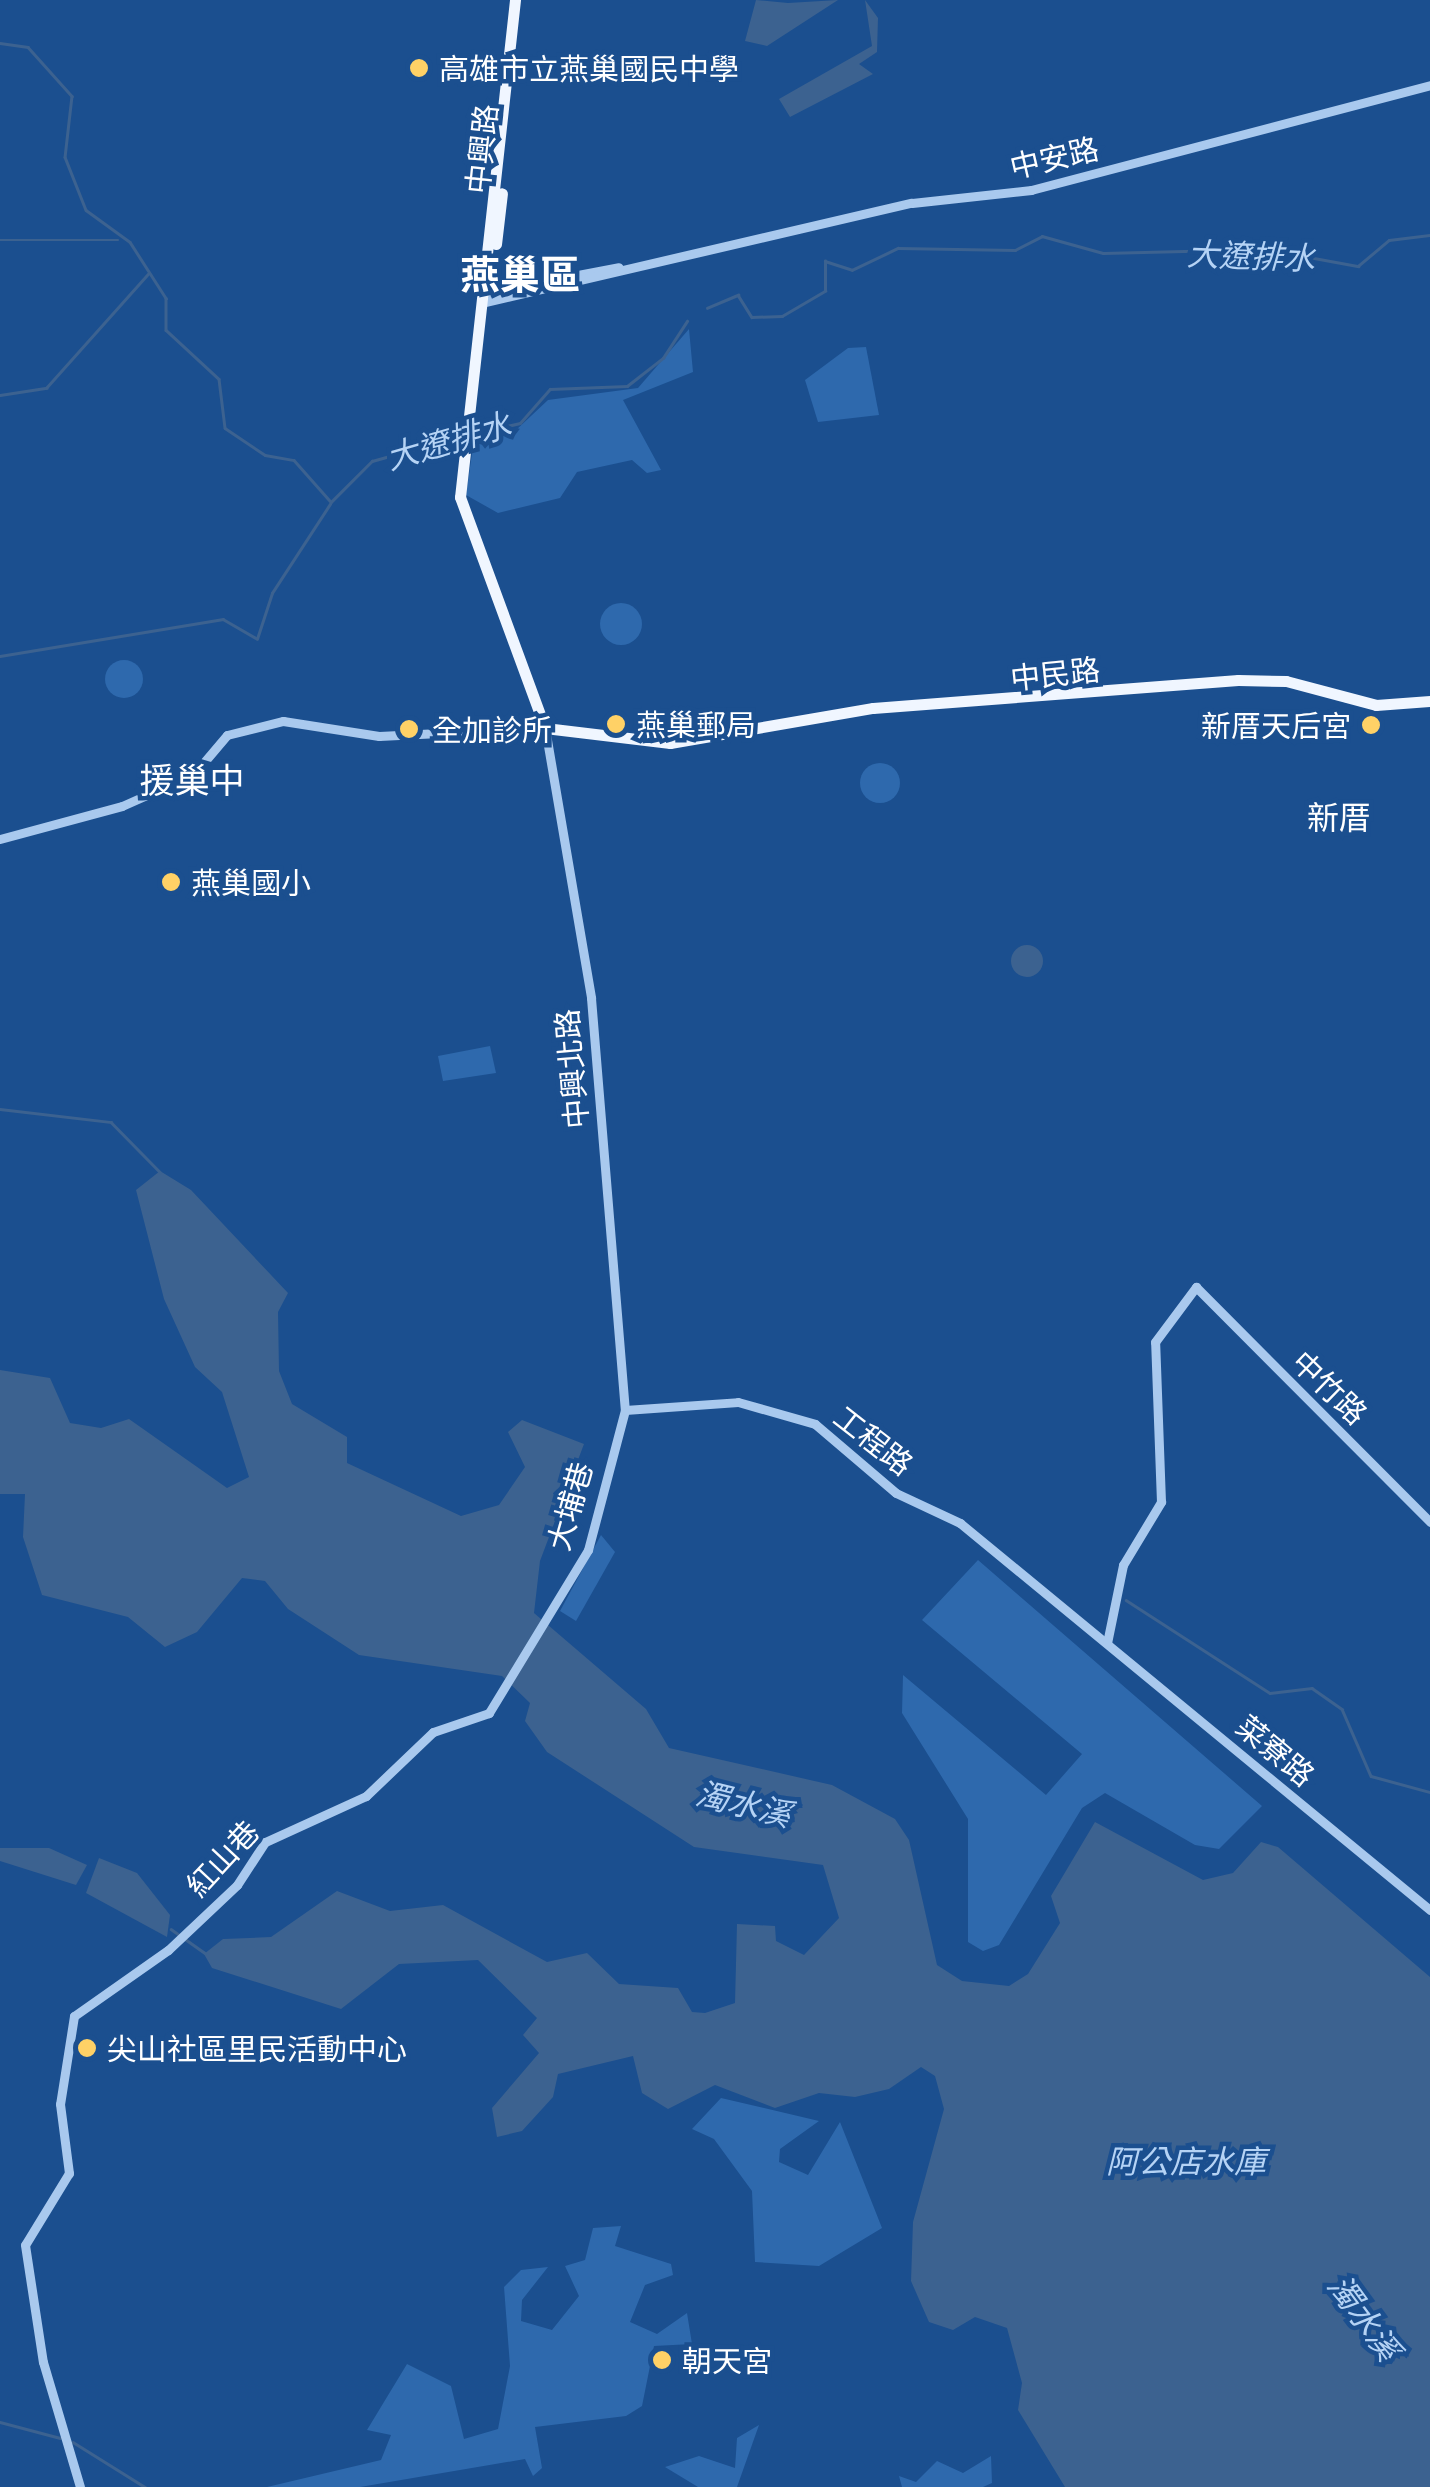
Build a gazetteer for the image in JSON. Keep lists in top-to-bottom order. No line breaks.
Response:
{"streets":{"main road":["中興路","中民路"],"street":["中安路","中興北路","中竹路","工程路","大埔巷","菜寮路","紅山巷"]},"crossings":[["中興路","中安路"],["中興路","中民路"],["中興路","中興北路"],["中民路","中興北路"],["中興北路","工程路"],["中興北路","大埔巷"],["中竹路","工程路"],["中竹路","菜寮路"],["工程路","大埔巷"],["工程路","菜寮路"],["大埔巷","紅山巷"]],"districts":["燕巢區","援巢中","新厝"],"water":["大遼排水","濁水溪","阿公店水庫"],"places":["高雄市立燕巢國民中學","燕巢郵局","新厝天后宮","全加診所","燕巢國小","尖山社區里民活動中心","朝天宮"]}
